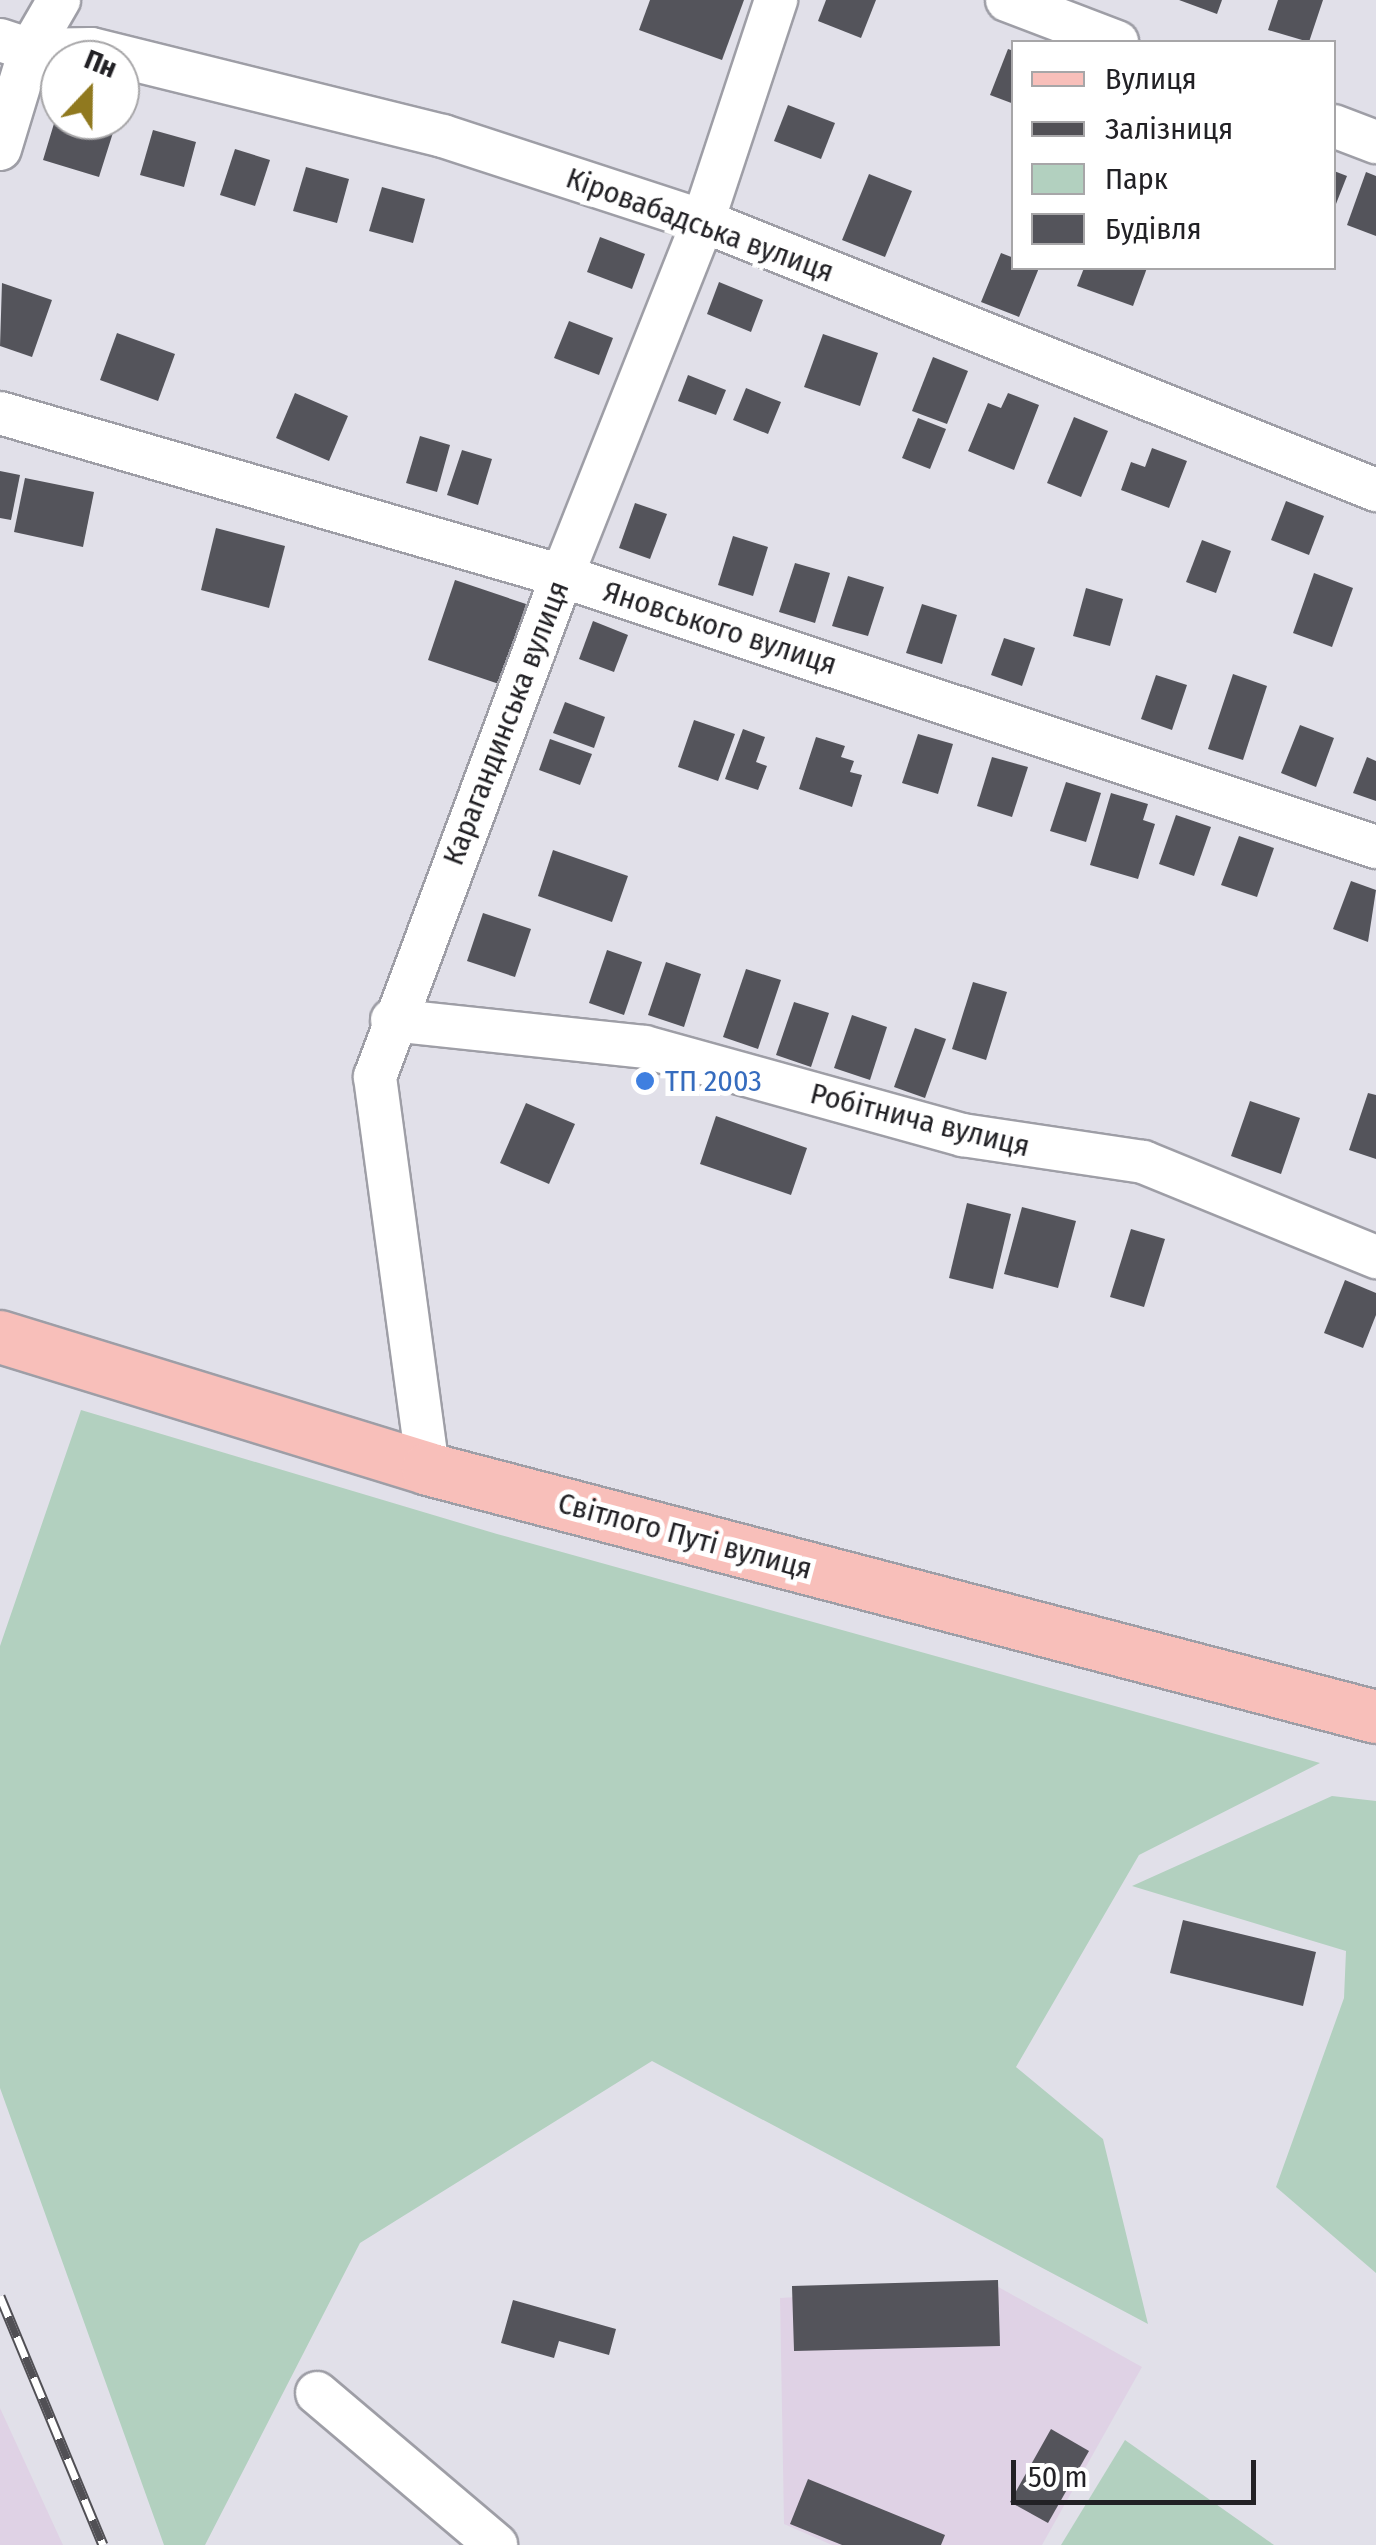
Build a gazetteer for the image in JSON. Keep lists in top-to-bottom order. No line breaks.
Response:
{"streets":{"main road":["Світлого Путі вулиця"],"street":["Кіровабадська вулиця","Яновського вулиця","Карагандинська вулиця","Робітнича вулиця"]},"crossings":[["Кіровабадська вулиця","Карагандинська вулиця"],["Яновського вулиця","Карагандинська вулиця"],["Карагандинська вулиця","Робітнича вулиця"],["Карагандинська вулиця","Світлого Путі вулиця"]],"places":["ТП 2003"],"legend":["Вулиця","Залізниця","Парк","Будівля"],"scale_bar":"50 m","north":"top"}
